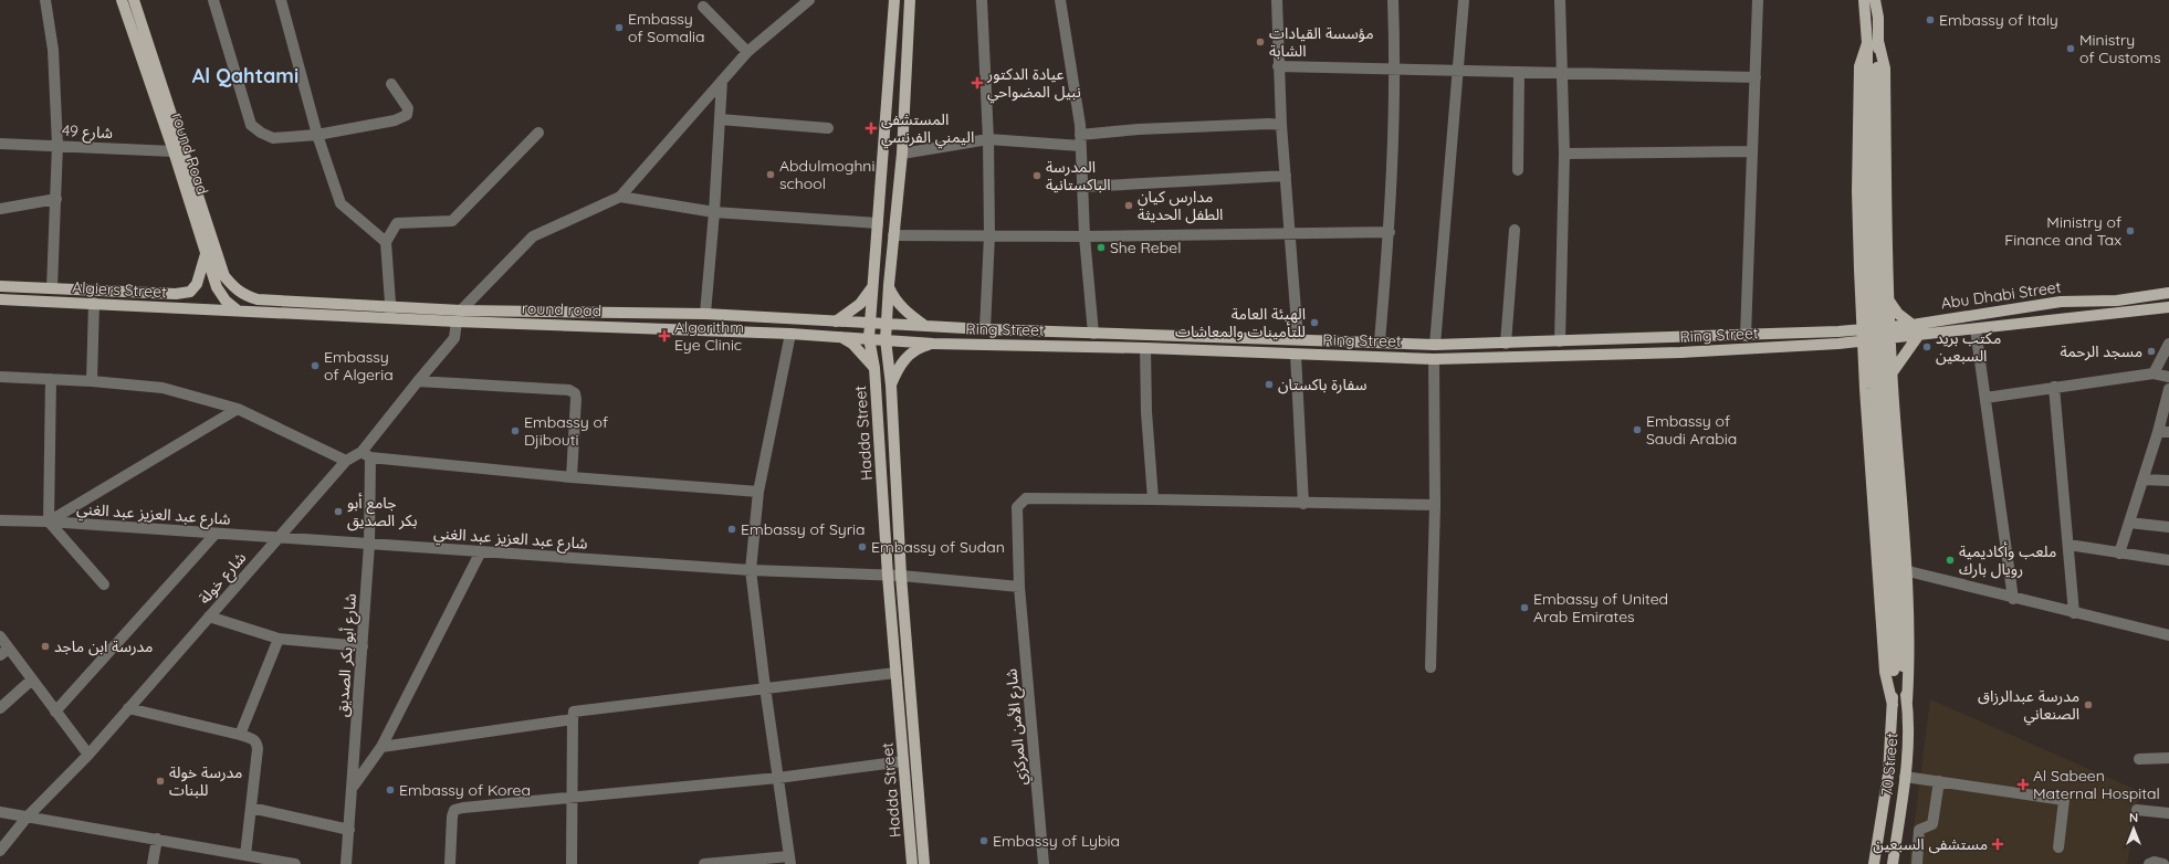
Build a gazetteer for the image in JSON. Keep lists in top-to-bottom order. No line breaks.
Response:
{"streets":{"main road":["round Road","Algiers Street","Abu Dhabi Street","round road","Ring Street","Hadda Street","70 Street"],"street":["شارع 49","شارع عبد العزيز عبد الغني","شارع خولة","شارع أبو بكر الصديق","شارع الأمن المركزي"]},"crossings":[["شارع 49","round Road"],["round Road","Algiers Street"],["round Road","round road"],["Algiers Street","round road"],["Abu Dhabi Street","Ring Street"],["round road","Ring Street"],["round road","Hadda Street"],["round road","شارع خولة"],["Ring Street","Hadda Street"],["Hadda Street","شارع عبد العزيز عبد الغني"],["شارع عبد العزيز عبد الغني","شارع خولة"],["شارع عبد العزيز عبد الغني","شارع أبو بكر الصديق"],["شارع عبد العزيز عبد الغني","شارع الأمن المركزي"],["شارع خولة","شارع أبو بكر الصديق"]],"districts":["Al Qahtami"],"places":{"other":["Embassy of Italy","Embassy of Somalia","مؤسسة القيادات الشابة","Ministry of Customs","Abdulmoghni school","المدرسة الباكستانية","مدارس كيان الطفل الحديثة","Ministry of Finance and Tax","She Rebel","الهيئة العامة للتأمينات والمعاشات","مكتب بريد السبعين","مسجد الرحمة","Embassy of Algeria","سفارة باكستان","Embassy of Saudi Arabia","Embassy of Djibouti","جامع أبو بكر الصديق","Embassy of Syria","Embassy of Sudan","ملعب وأكاديمية رويال بارك","Embassy of United Arab Emirates","مدرسة ابن ماجد","مدرسة عبدالرزاق الصنعاني","مدرسة خولة للبنات","Embassy of Korea","Embassy of Lybia"],"health":["عيادة الدكتور نبيل المضواحي","المستشفى اليمني الفرنسي","Algorithm Eye Clinic","Al Sabeen Maternal Hospital","مستشفى السبعين"]},"north":"top"}
